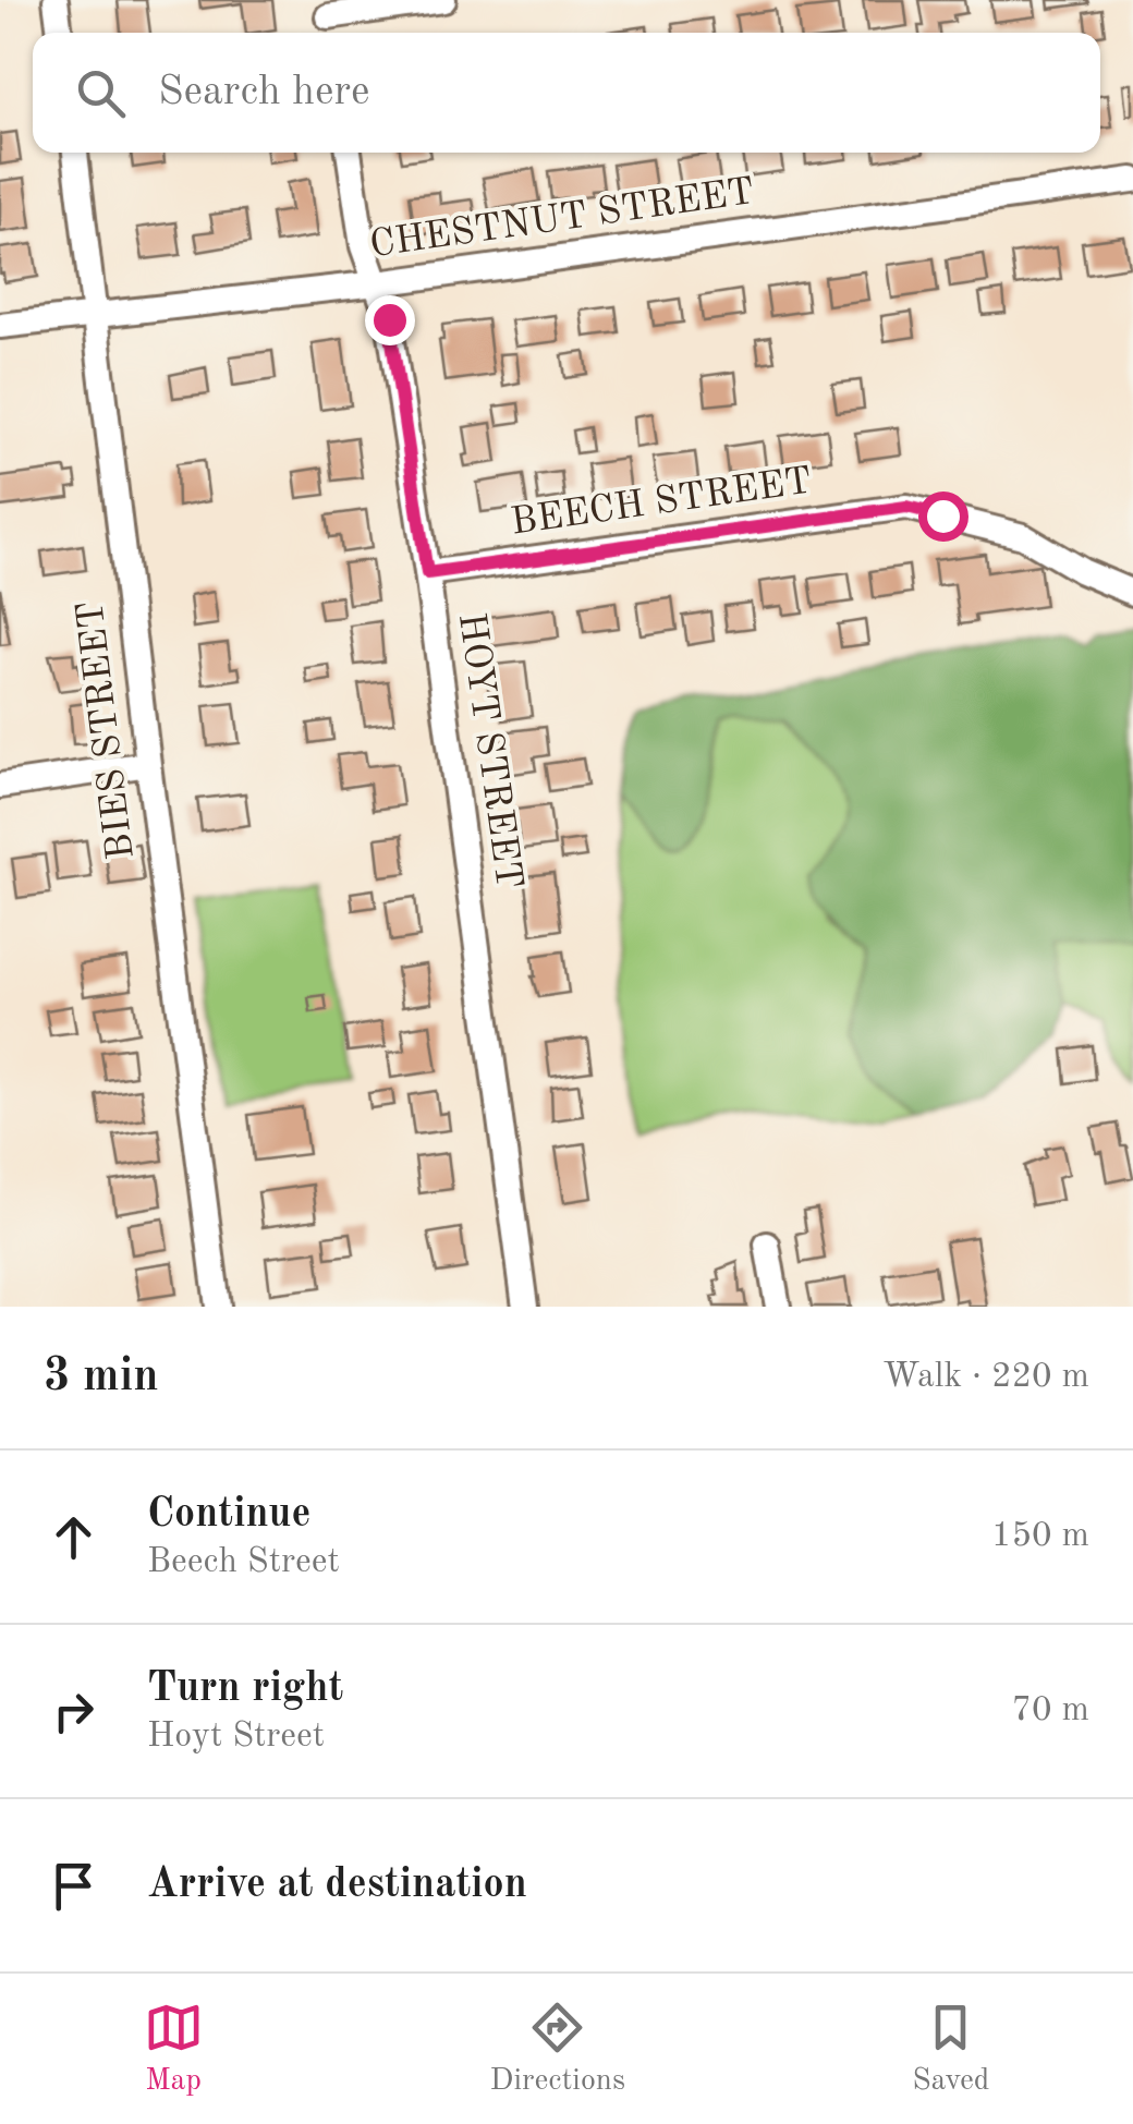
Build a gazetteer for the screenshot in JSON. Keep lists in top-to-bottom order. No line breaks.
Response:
{"streets":{"street":["CHESTNUT STREET","BEECH STREET","BIES STREET","HOYT STREET"]},"crossings":[["CHESTNUT STREET","BIES STREET"],["CHESTNUT STREET","HOYT STREET"],["BEECH STREET","HOYT STREET"]],"page":{"search":"Search here","heading":["3 min","Walk · 220 m"],"list":[["Continue","Beech Street","150 m"],["Turn right","Hoyt Street","70 m"],"Arrive at destination"],"nav":["Map","Directions","Saved"]}}
